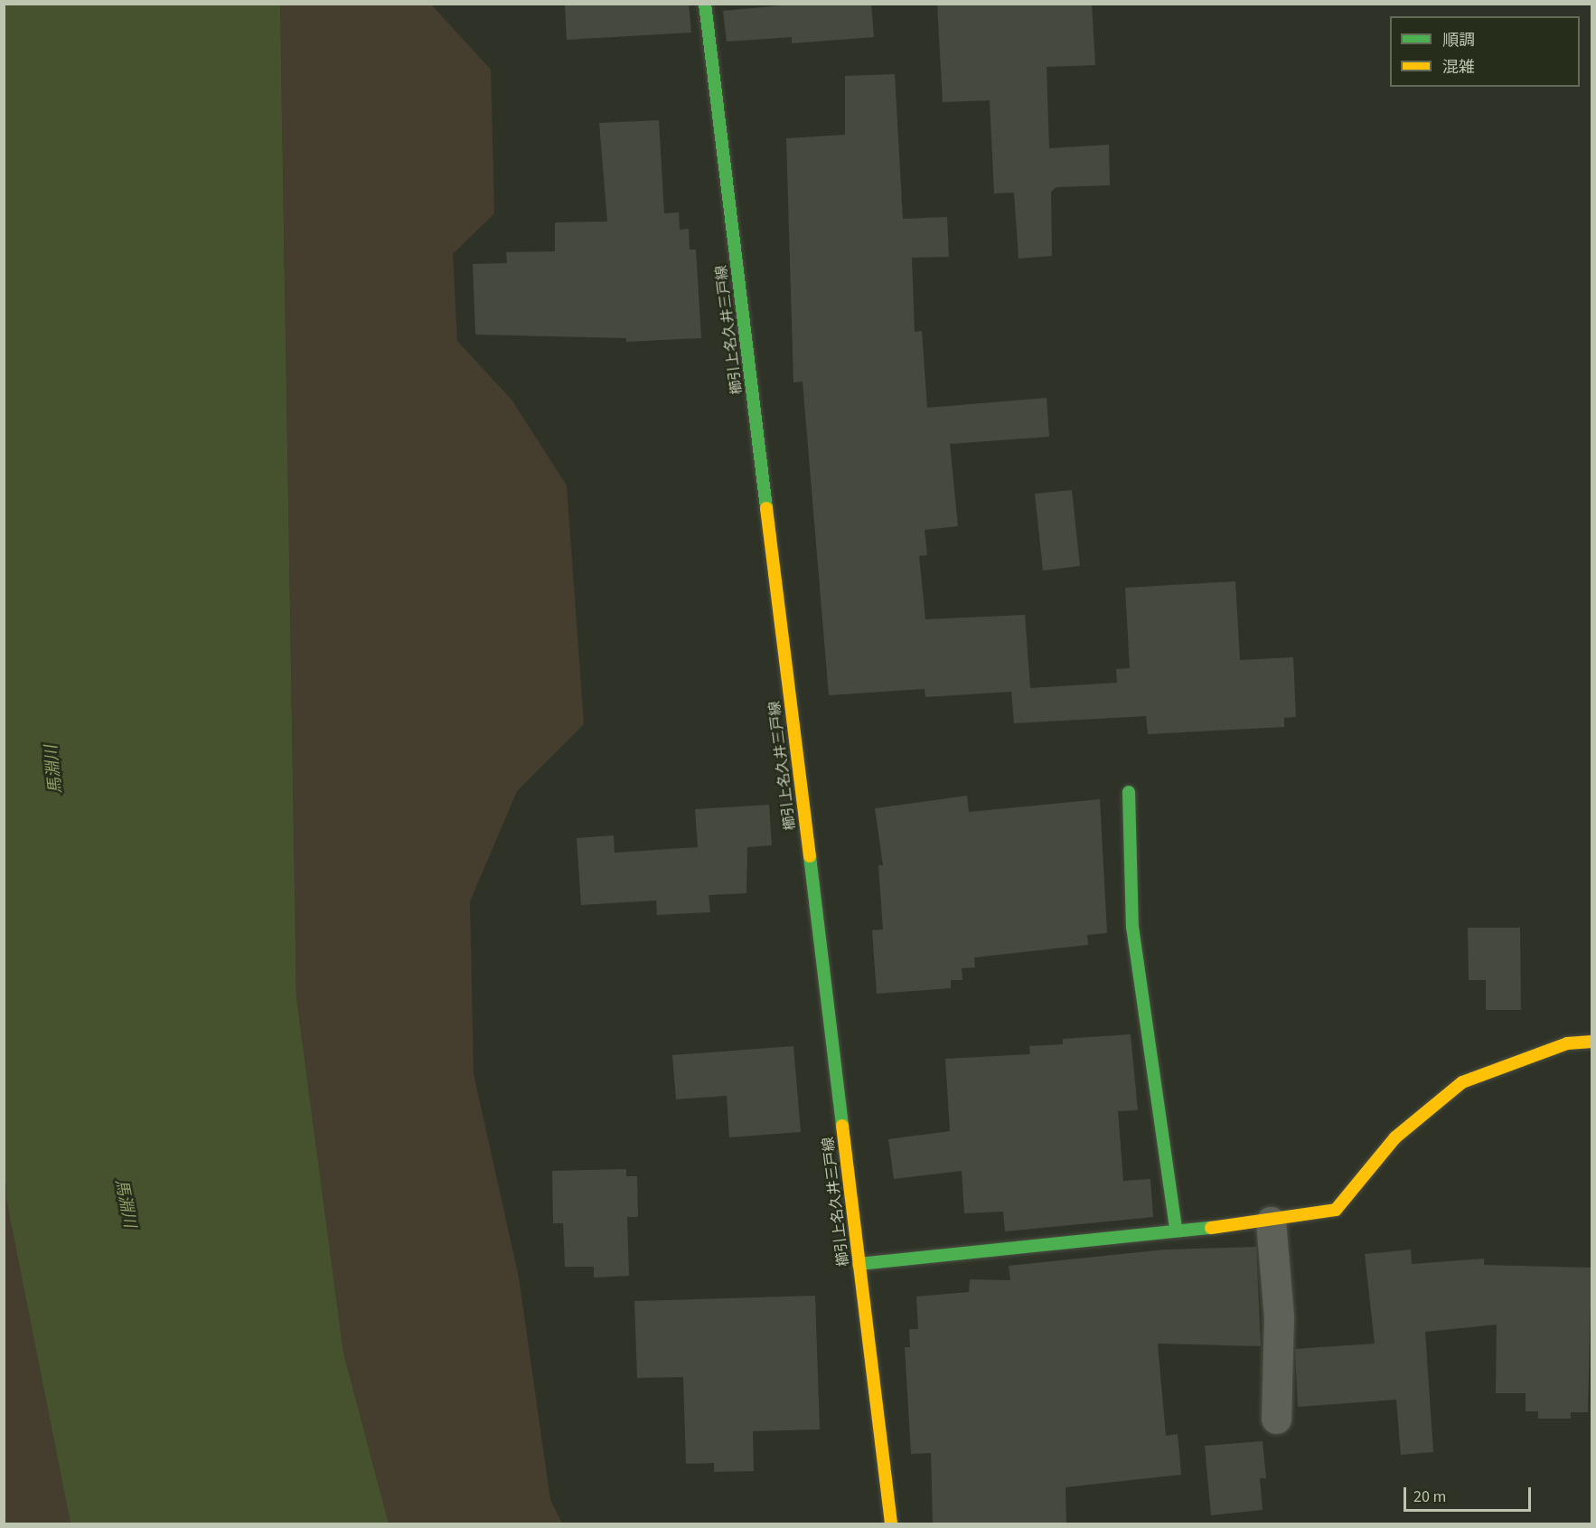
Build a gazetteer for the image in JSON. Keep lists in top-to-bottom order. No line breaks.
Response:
{"streets":{"main road":["櫛引上名久井三戸線"]},"water":["馬淵川"],"legend":["順調","混雑"],"scale_bar":"20 m"}
